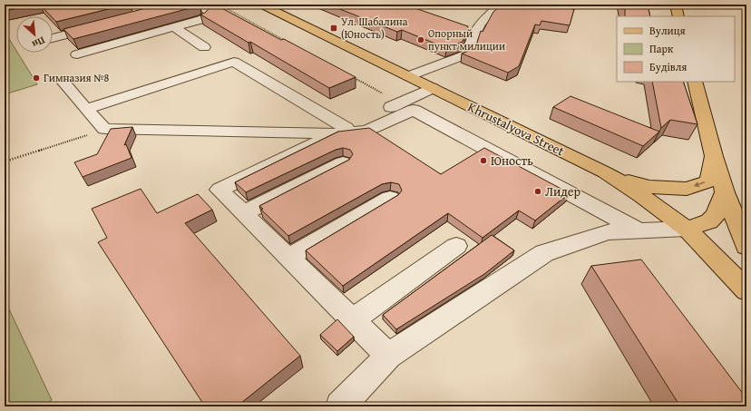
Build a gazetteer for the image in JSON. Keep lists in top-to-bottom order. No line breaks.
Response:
{"streets":{"main road":["Khrustalyova Street"]},"places":{"transit":["Ул. Шабалина (Юность)"],"other":["Опорный пункт милиции","Гимназия №8","Юность","Лидер"]},"legend":["Вулиця","Парк","Будівля"],"north":"bottom right"}
